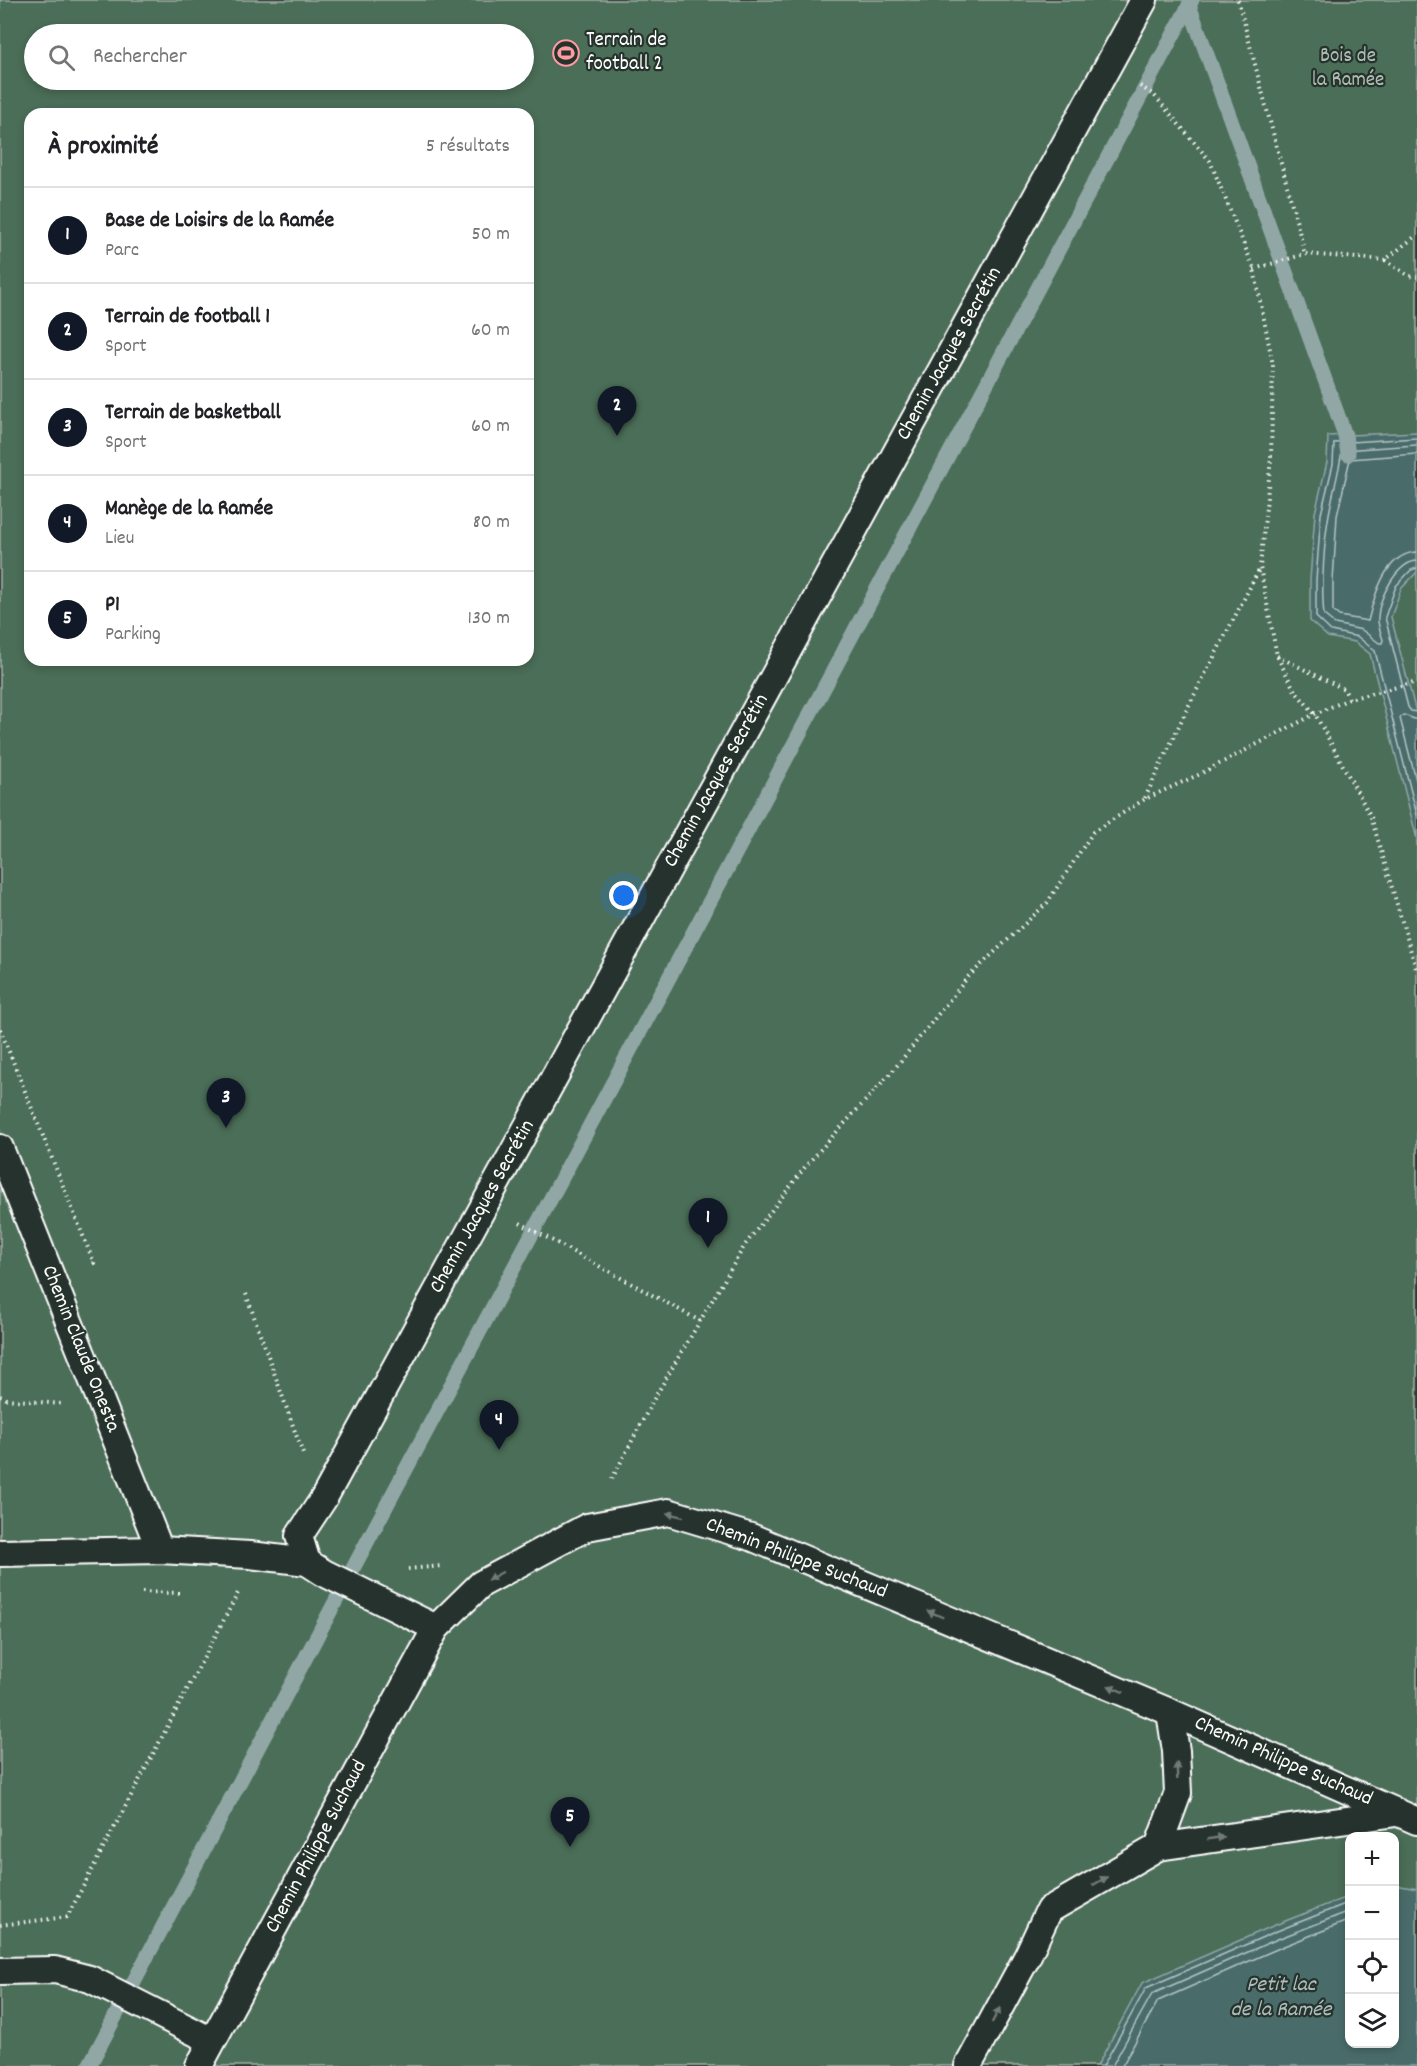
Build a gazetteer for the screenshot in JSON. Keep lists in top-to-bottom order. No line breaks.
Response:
{"streets":{"lane":["Chemin Jacques Secrétin","Chemin Claude Onesta","Chemin Philippe Suchaud"]},"water":["Petit lac de la Ramée"],"parks":["Bois de la Ramée"],"places":{"sports":["Terrain de football 2"]},"page":{"search":"Rechercher","heading":["À proximité","5 résultats"],"list":[{"mark":"1","name":"Base de Loisirs de la Ramée","note":"Parc","value":"50 m"},{"mark":"2","name":"Terrain de football 1","note":"Sport","value":"60 m"},{"mark":"3","name":"Terrain de basketball","note":"Sport","value":"60 m"},{"mark":"4","name":"Manège de la Ramée","note":"Lieu","value":"80 m"},{"mark":"5","name":"P1","note":"Parking","value":"130 m"}],"pins":["2","3","1","4","5"],"map_buttons":["+","−"]}}
